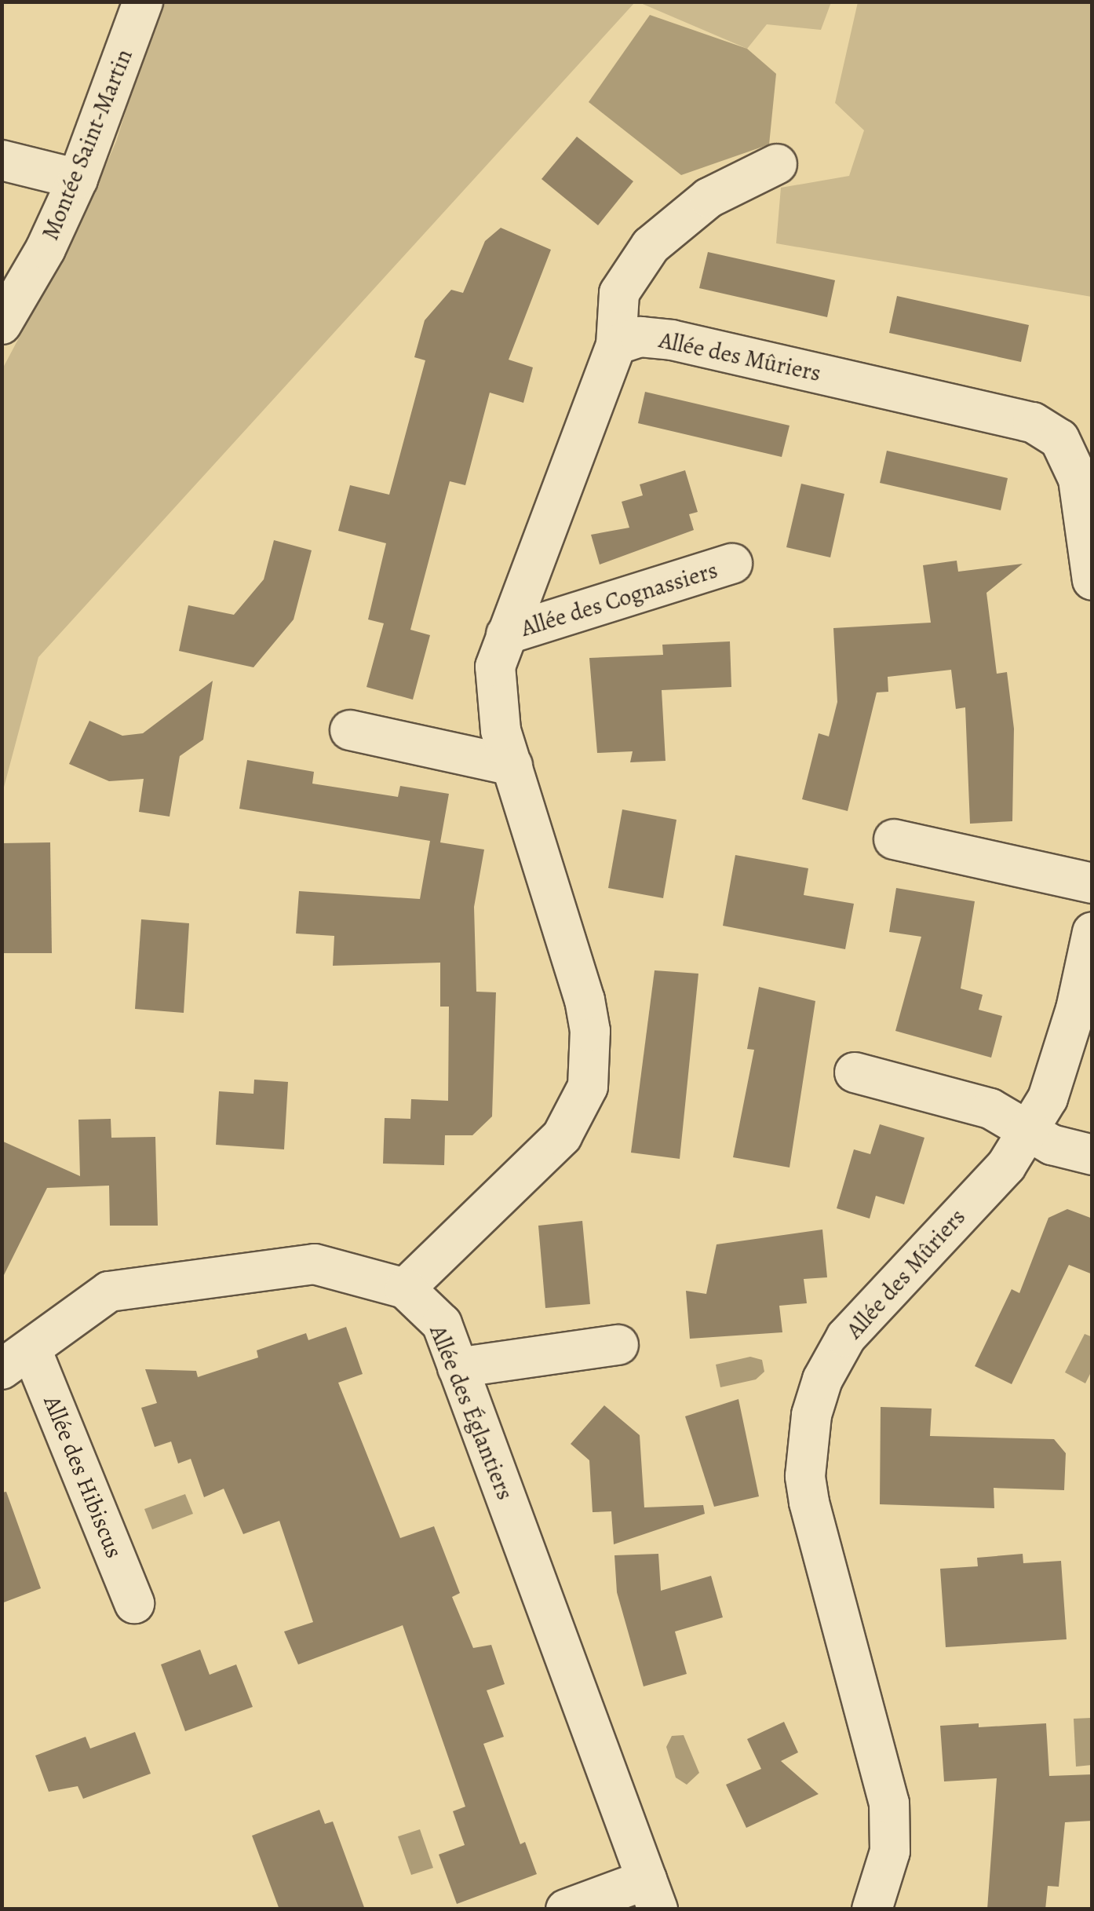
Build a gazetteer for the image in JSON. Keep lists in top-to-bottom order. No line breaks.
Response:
{"streets":{"street":["Montée Saint-Martin","Allée des Mûriers","Allée des Cognassiers","Allée des Églantiers","Allée des Hibiscus"]},"crossings":[["Allée des Églantiers","Allée des Hibiscus"]]}
